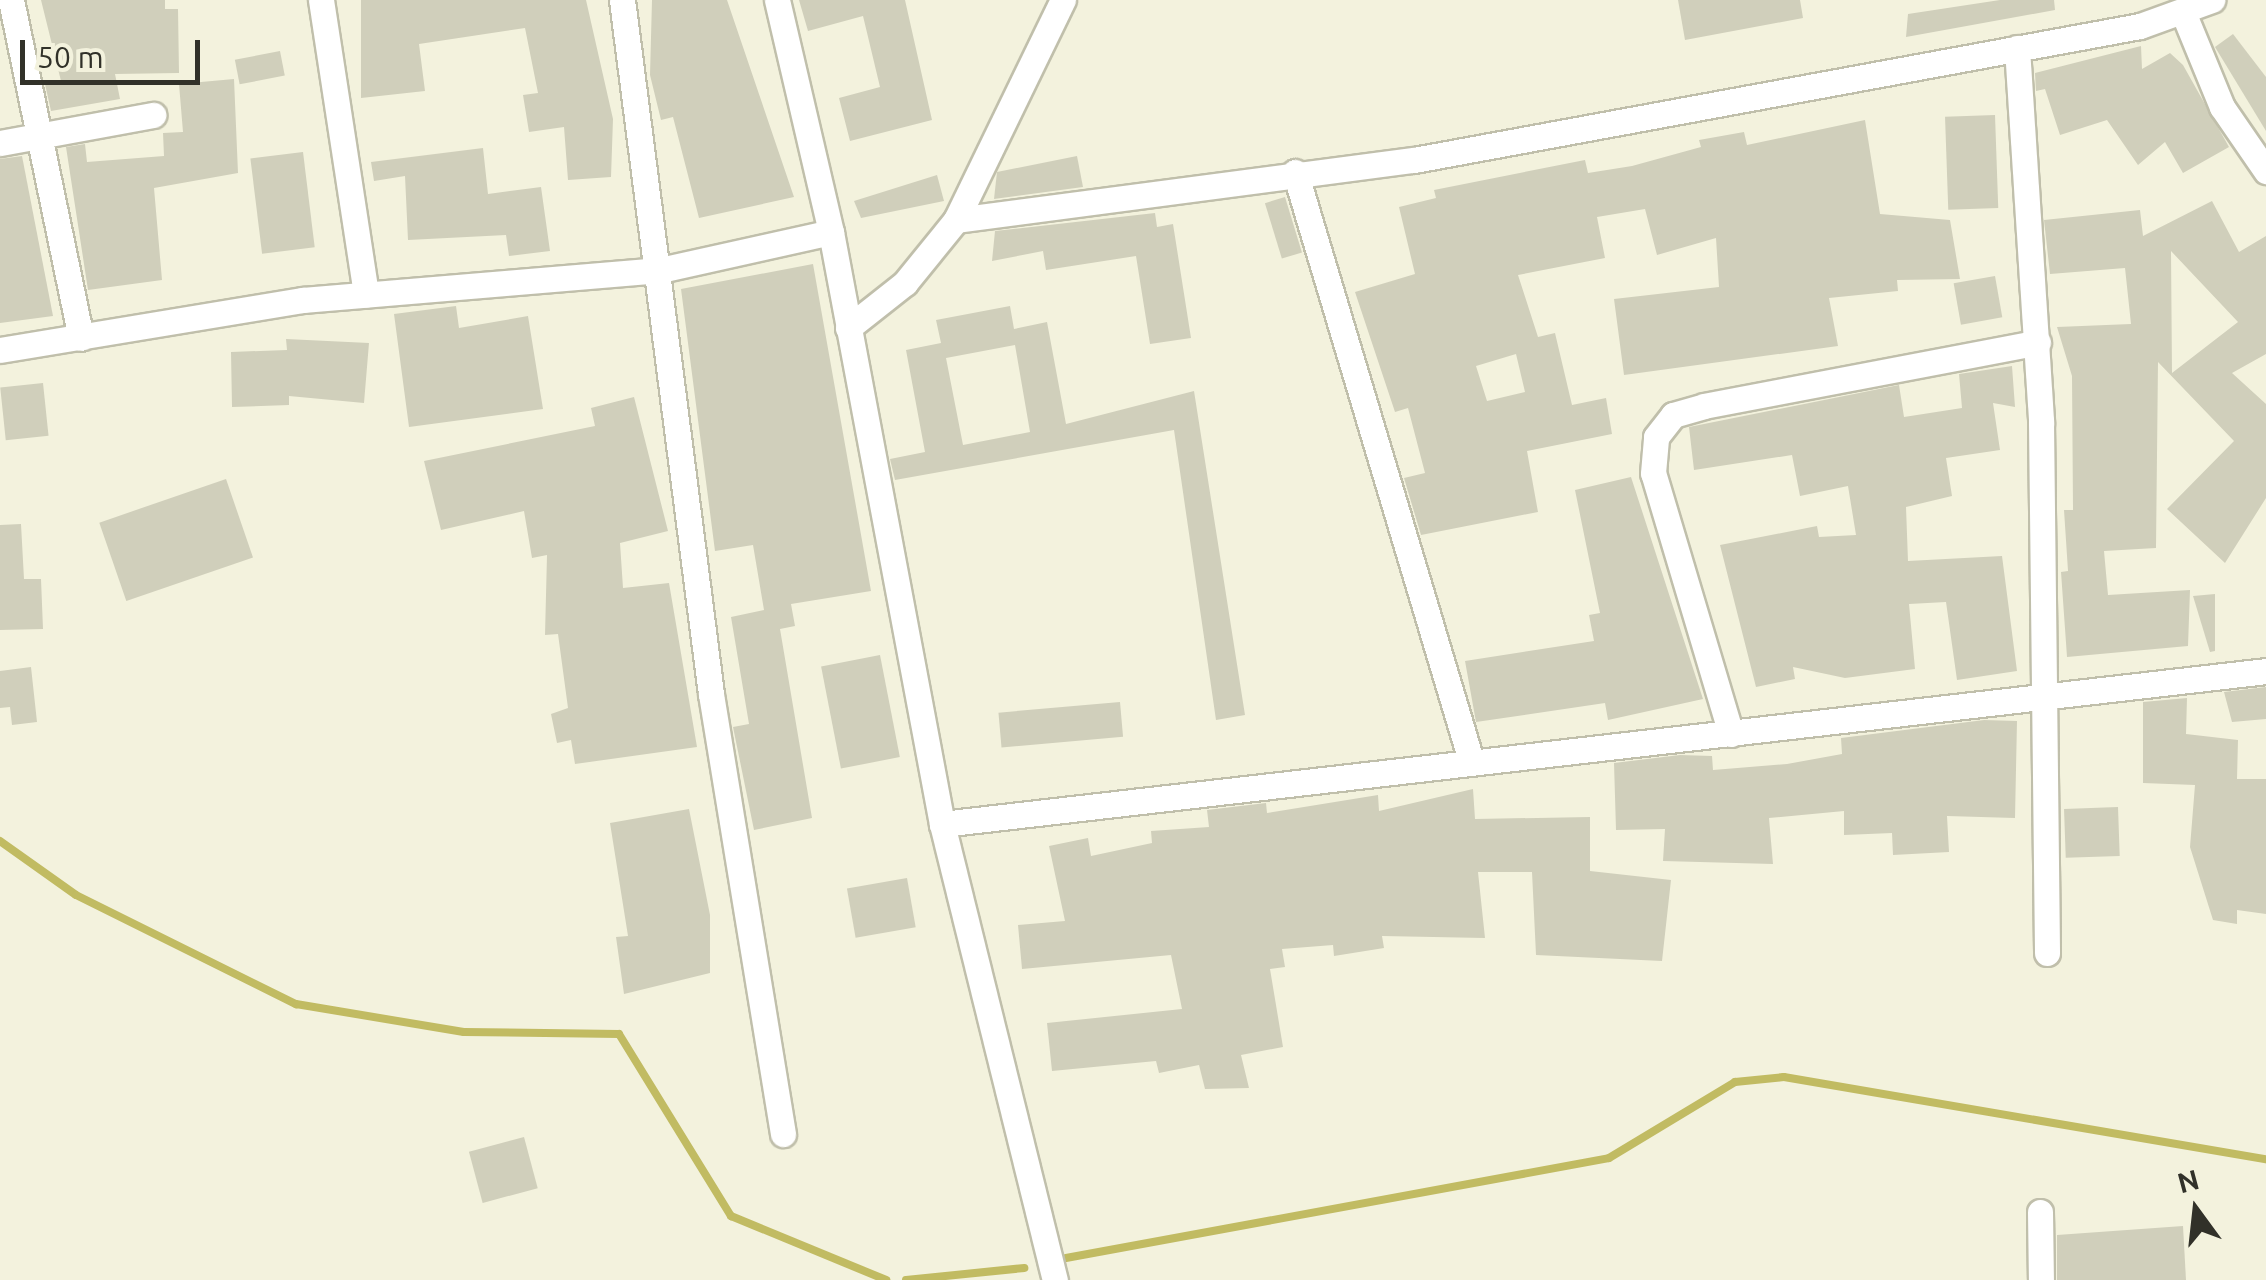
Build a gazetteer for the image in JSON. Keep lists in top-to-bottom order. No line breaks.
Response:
{"scale_bar":"50 m","north":"top"}
